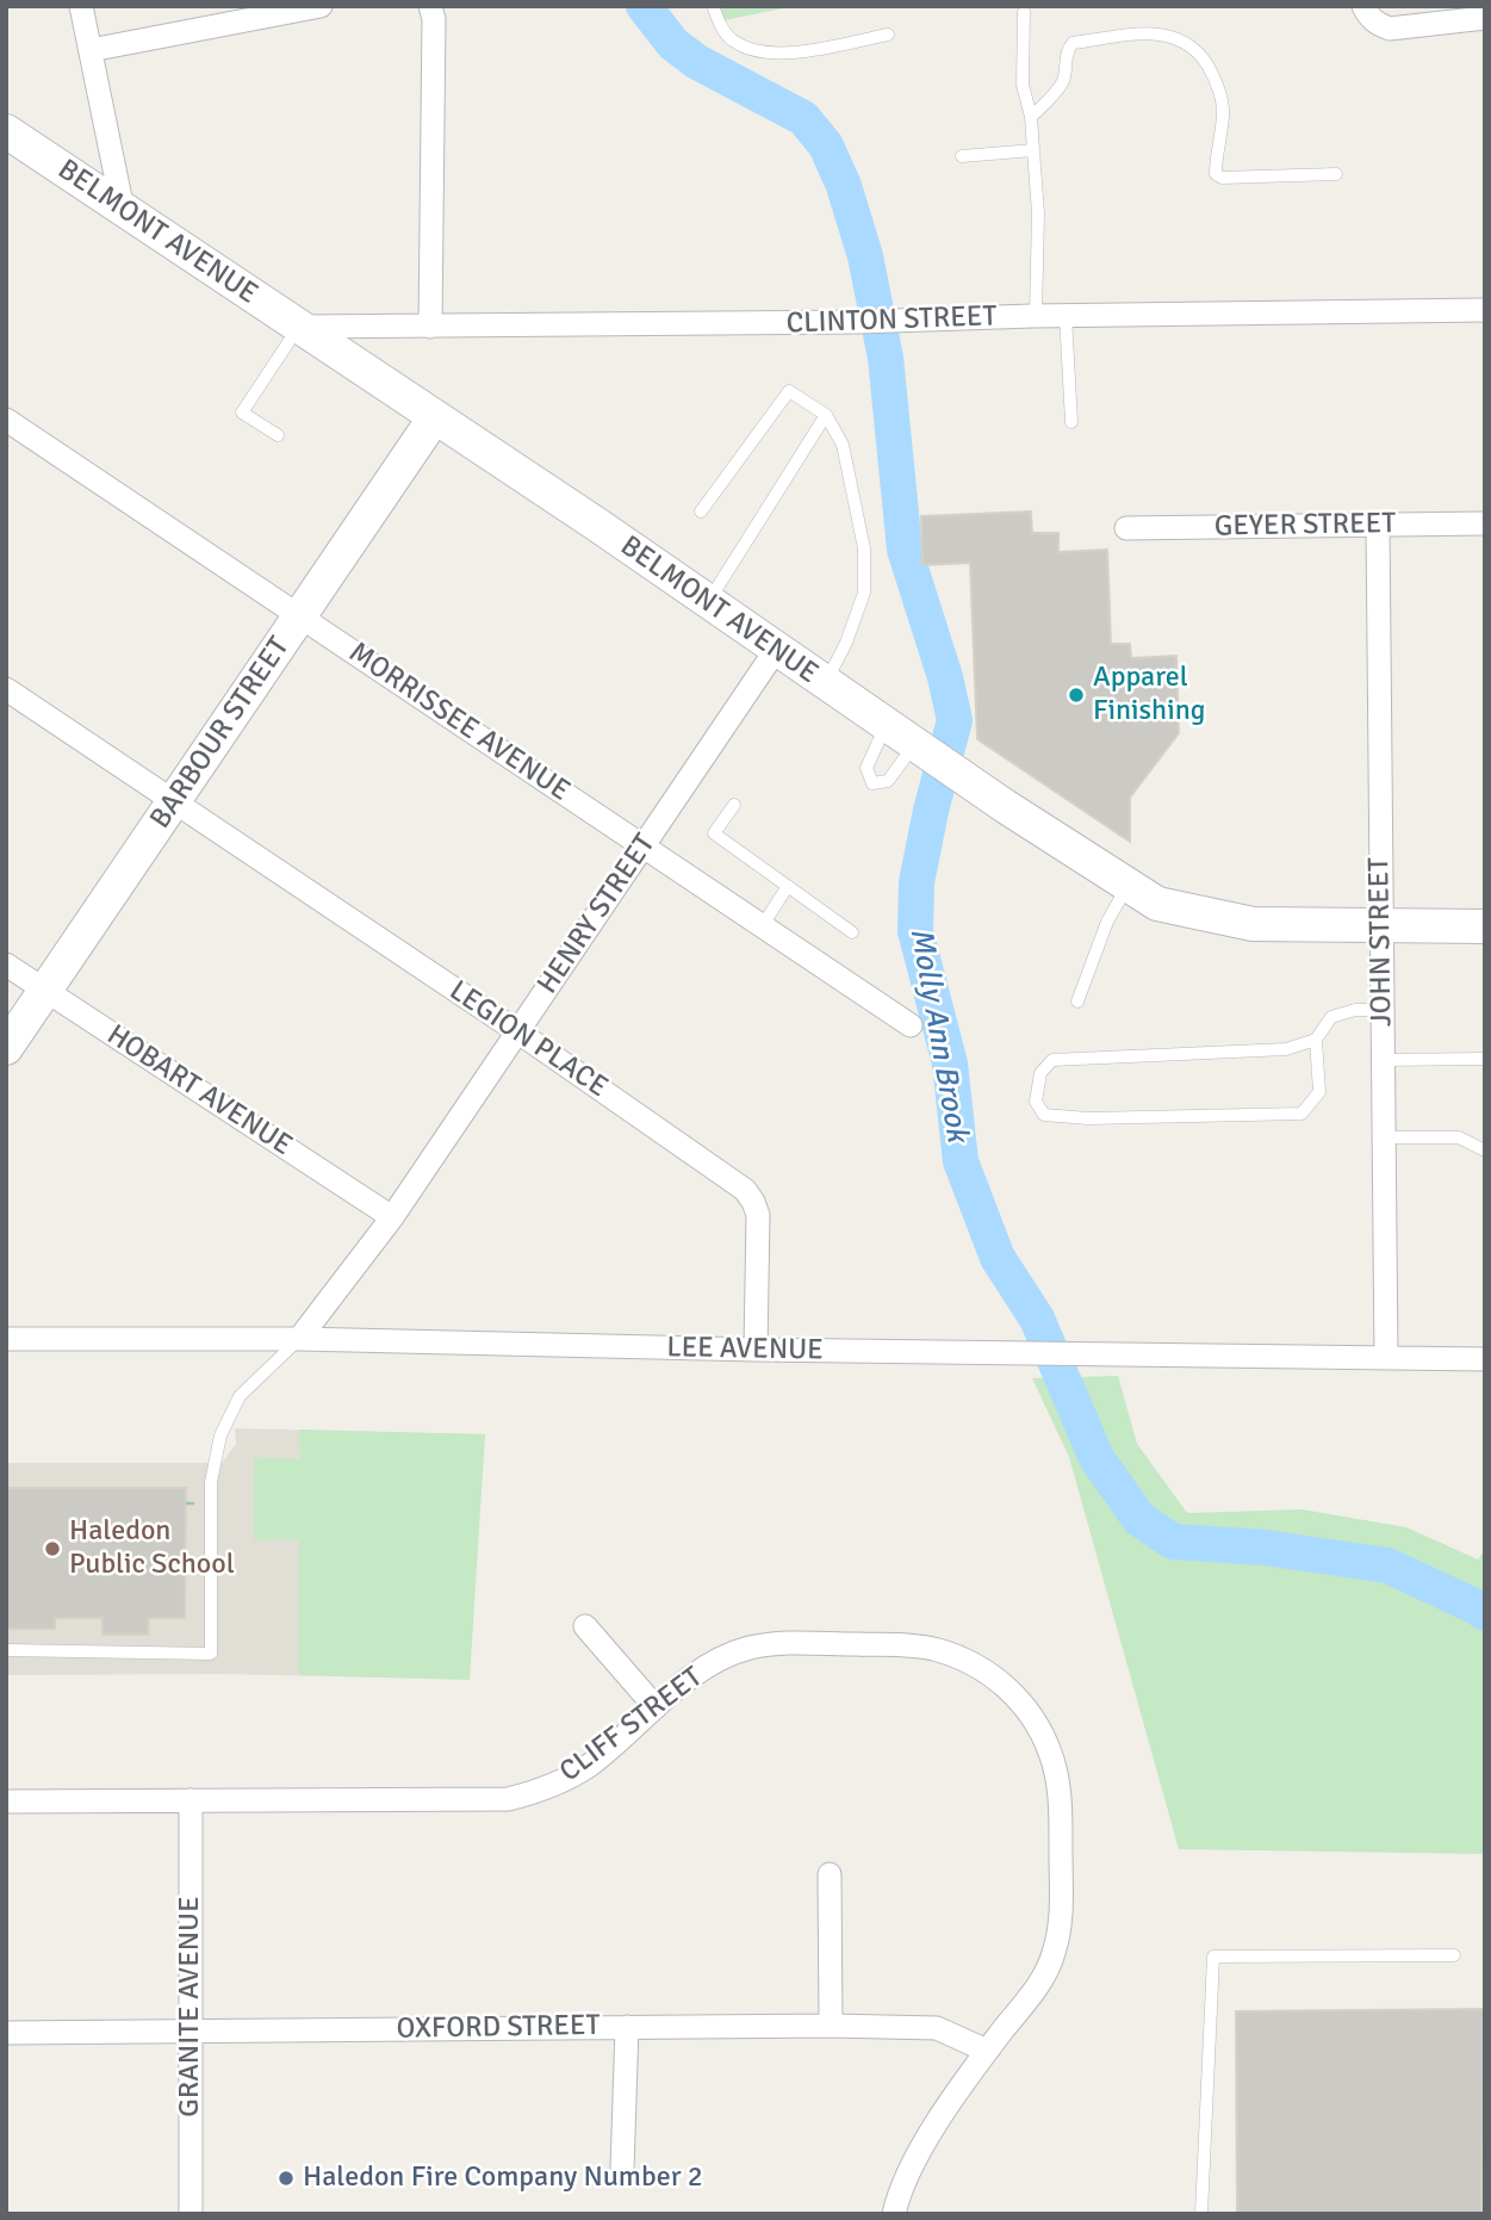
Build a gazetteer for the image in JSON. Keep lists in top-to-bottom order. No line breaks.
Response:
{"streets":{"main road":["BELMONT AVENUE","BARBOUR STREET"],"street":["CLINTON STREET","GEYER STREET","MORRISSEE AVENUE","HENRY STREET","JOHN STREET","LEGION PLACE","HOBART AVENUE","LEE AVENUE","CLIFF STREET","GRANITE AVENUE","OXFORD STREET"]},"crossings":[["BELMONT AVENUE","CLINTON STREET"],["BELMONT AVENUE","BARBOUR STREET"],["BELMONT AVENUE","HENRY STREET"],["BELMONT AVENUE","JOHN STREET"],["GEYER STREET","JOHN STREET"],["MORRISSEE AVENUE","BARBOUR STREET"],["MORRISSEE AVENUE","HENRY STREET"],["BARBOUR STREET","LEGION PLACE"],["BARBOUR STREET","HOBART AVENUE"],["HENRY STREET","LEGION PLACE"],["HENRY STREET","HOBART AVENUE"],["HENRY STREET","LEE AVENUE"],["JOHN STREET","LEE AVENUE"],["LEGION PLACE","LEE AVENUE"],["CLIFF STREET","GRANITE AVENUE"],["CLIFF STREET","OXFORD STREET"],["GRANITE AVENUE","OXFORD STREET"]],"water":["Molly Ann Brook"],"places":["Apparel Finishing","Haledon Public School","Haledon Fire Company Number 2"]}
